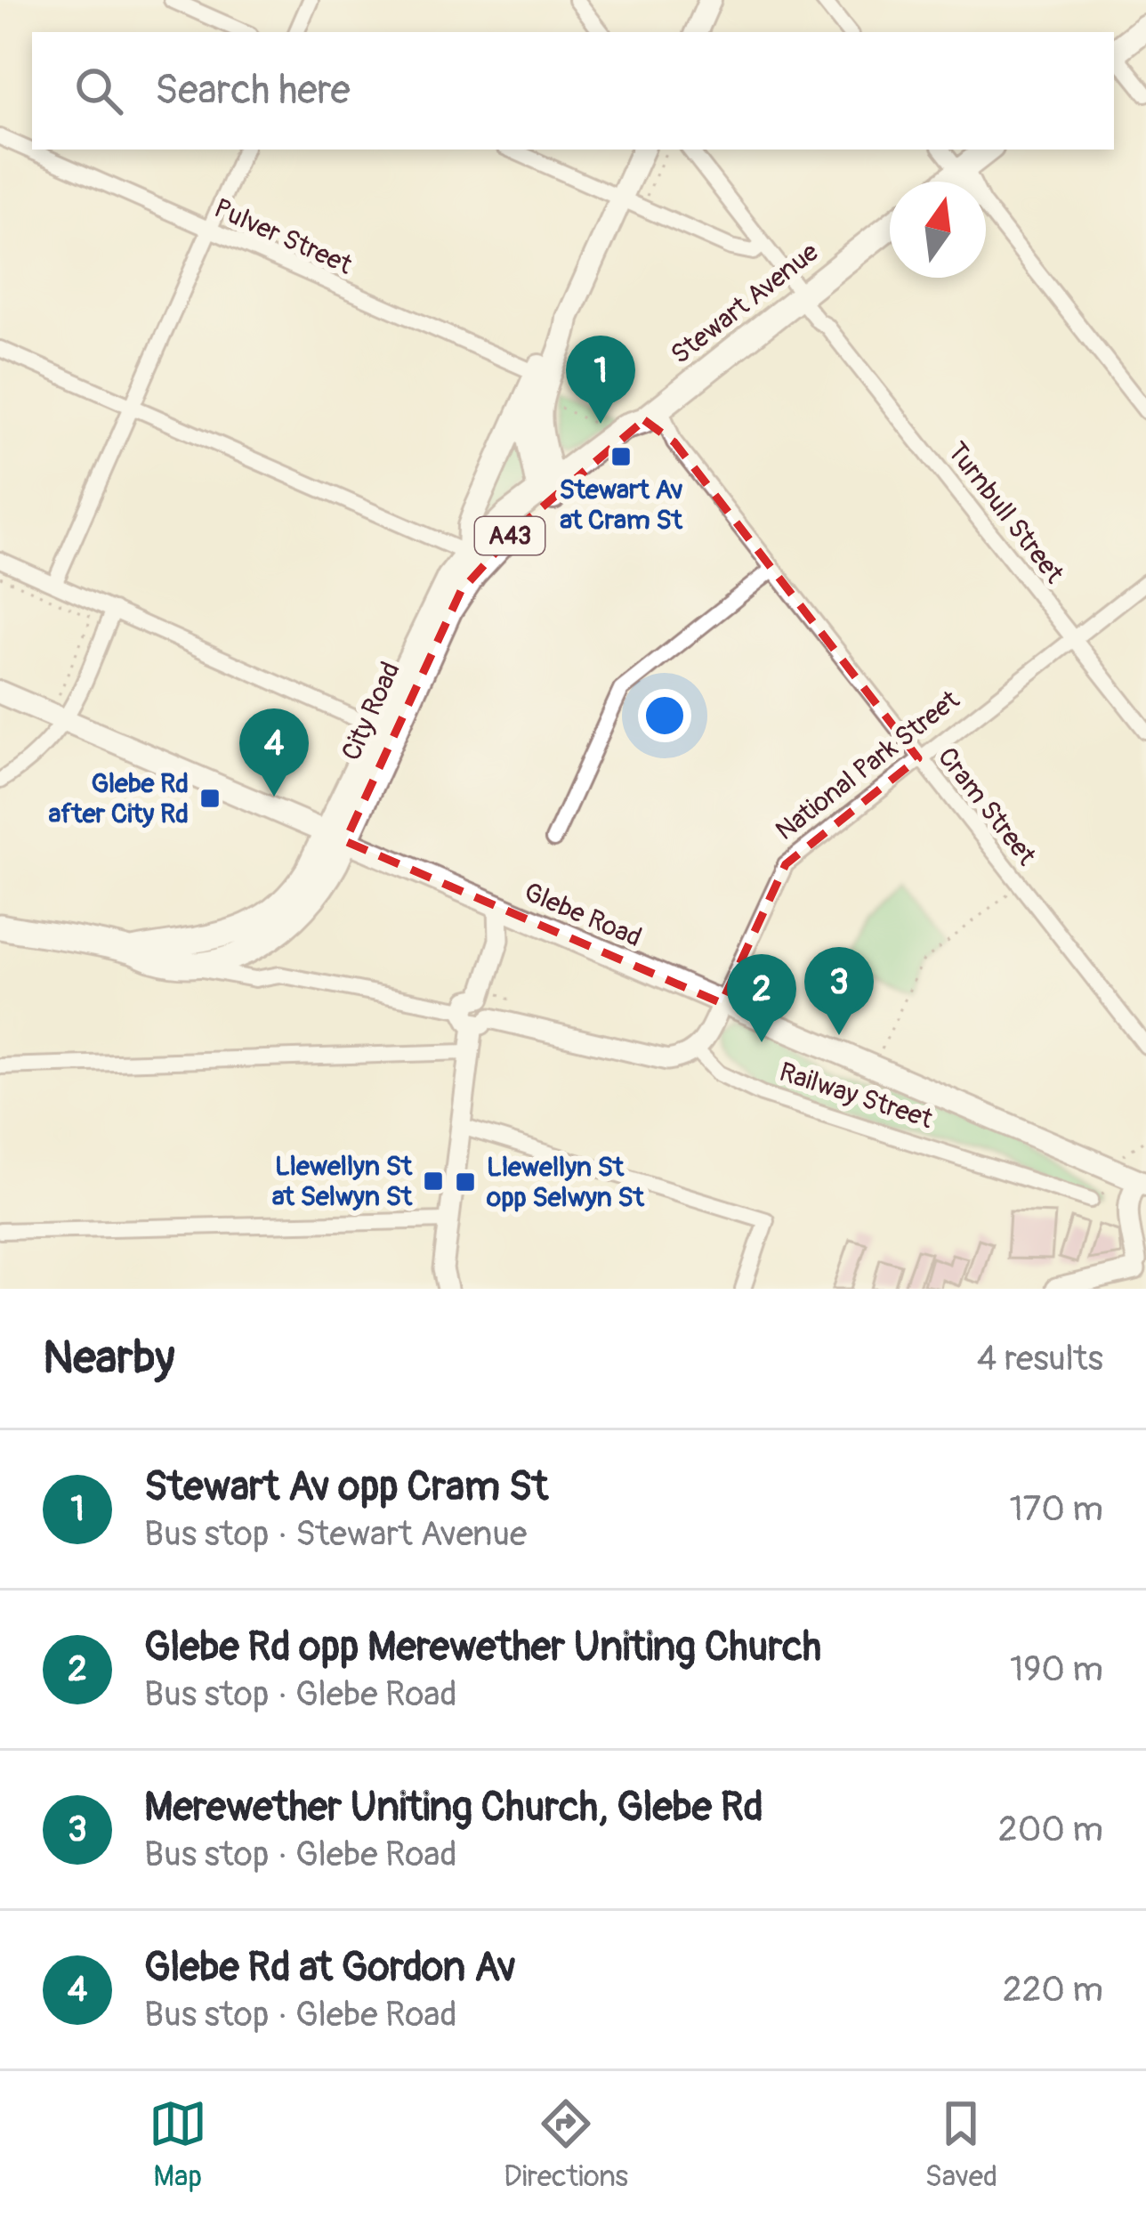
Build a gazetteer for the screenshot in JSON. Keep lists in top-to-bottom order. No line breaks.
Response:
{"streets":{"highway":["Stewart Avenue","A43","City Road"],"main road":["Glebe Road"],"street":["Pulver Street","Turnbull Street","National Park Street","Cram Street","Railway Street"]},"crossings":[["Stewart Avenue","Turnbull Street"],["Stewart Avenue","A43"],["Stewart Avenue","City Road"],["Stewart Avenue","Cram Street"],["Turnbull Street","National Park Street"],["A43","City Road"],["A43","Glebe Road"],["City Road","Glebe Road"],["National Park Street","Cram Street"],["National Park Street","Glebe Road"],["National Park Street","Railway Street"]],"places":{"transit":["Stewart Av at Cram St","Glebe Rd after City Rd","Llewellyn St at Selwyn St","Llewellyn St opp Selwyn St"]},"north":"top","page":{"search":"Search here","pins":["1","4","3","2"],"heading":["Nearby","4 results"],"list":[{"mark":"1","name":"Stewart Av opp Cram St","note":"Bus stop · Stewart Avenue","value":"170 m"},{"mark":"2","name":"Glebe Rd opp Merewether Uniting Church","note":"Bus stop · Glebe Road","value":"190 m"},{"mark":"3","name":"Merewether Uniting Church, Glebe Rd","note":"Bus stop · Glebe Road","value":"200 m"},{"mark":"4","name":"Glebe Rd at Gordon Av","note":"Bus stop · Glebe Road","value":"220 m"}],"nav":["Map","Directions","Saved"]}}
